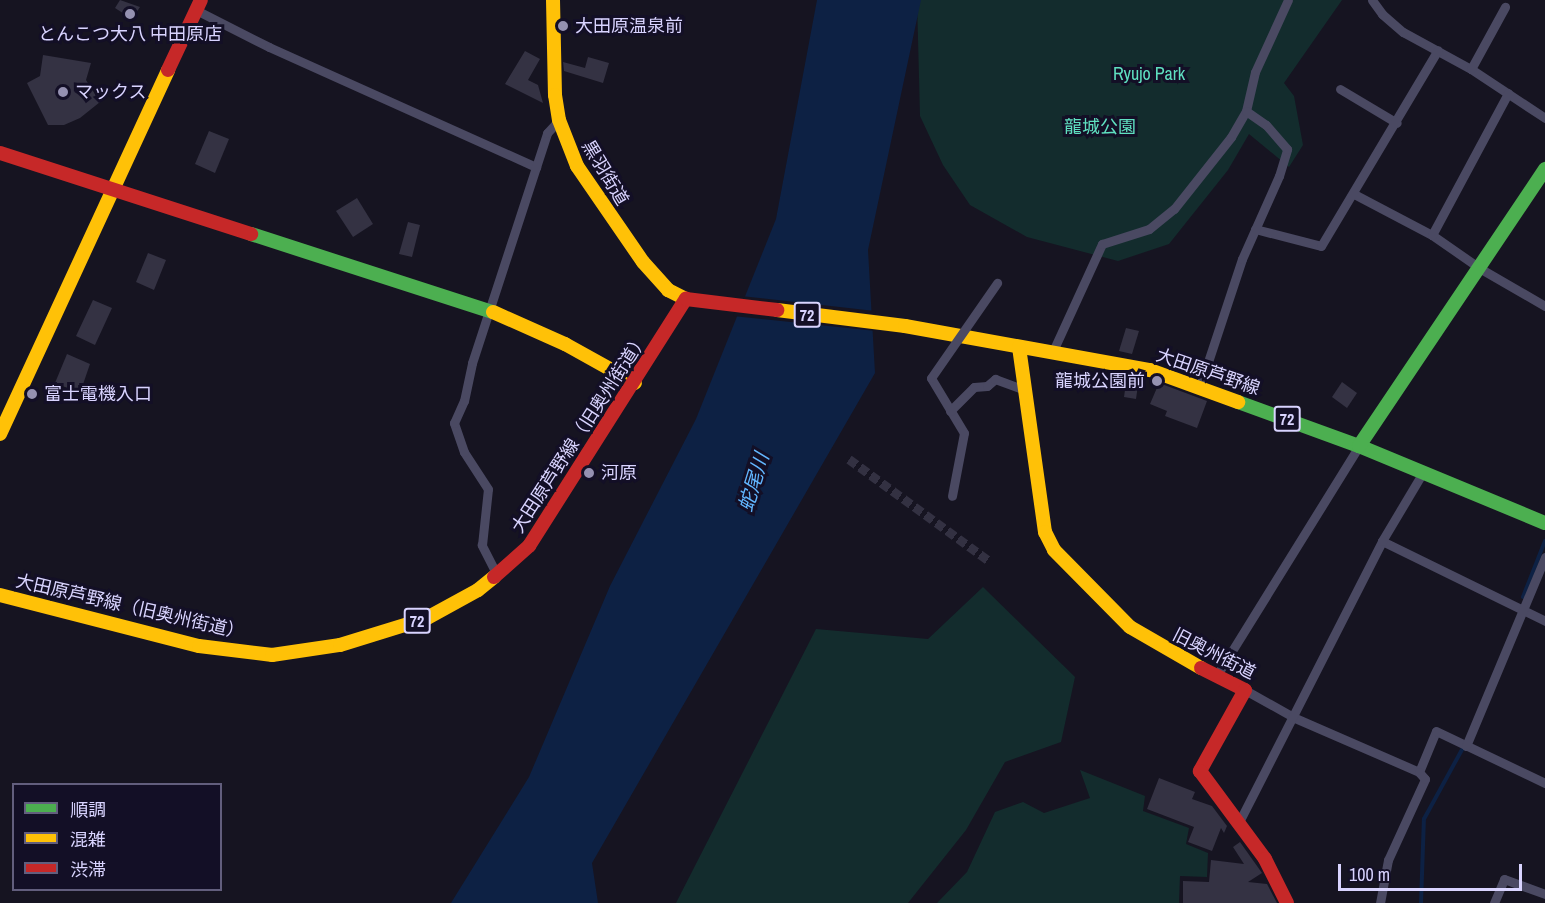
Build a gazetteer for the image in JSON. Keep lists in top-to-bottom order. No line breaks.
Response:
{"streets":{"street":["黒羽街道","72","大田原芦野線","大田原芦野線（旧奥州街道）","旧奥州街道"]},"crossings":[["黒羽街道","72"],["黒羽街道","大田原芦野線（旧奥州街道）"],["72","大田原芦野線"],["72","大田原芦野線（旧奥州街道）"],["72","旧奥州街道"],["大田原芦野線","旧奥州街道"]],"water":["蛇尾川"],"parks":["Ryujo Park","龍城公園"],"places":["とんこつ大八 中田原店","大田原温泉前","マックス","龍城公園前","富士電機入口","河原"],"legend":["順調","混雑","渋滞"],"scale_bar":"100 m"}
